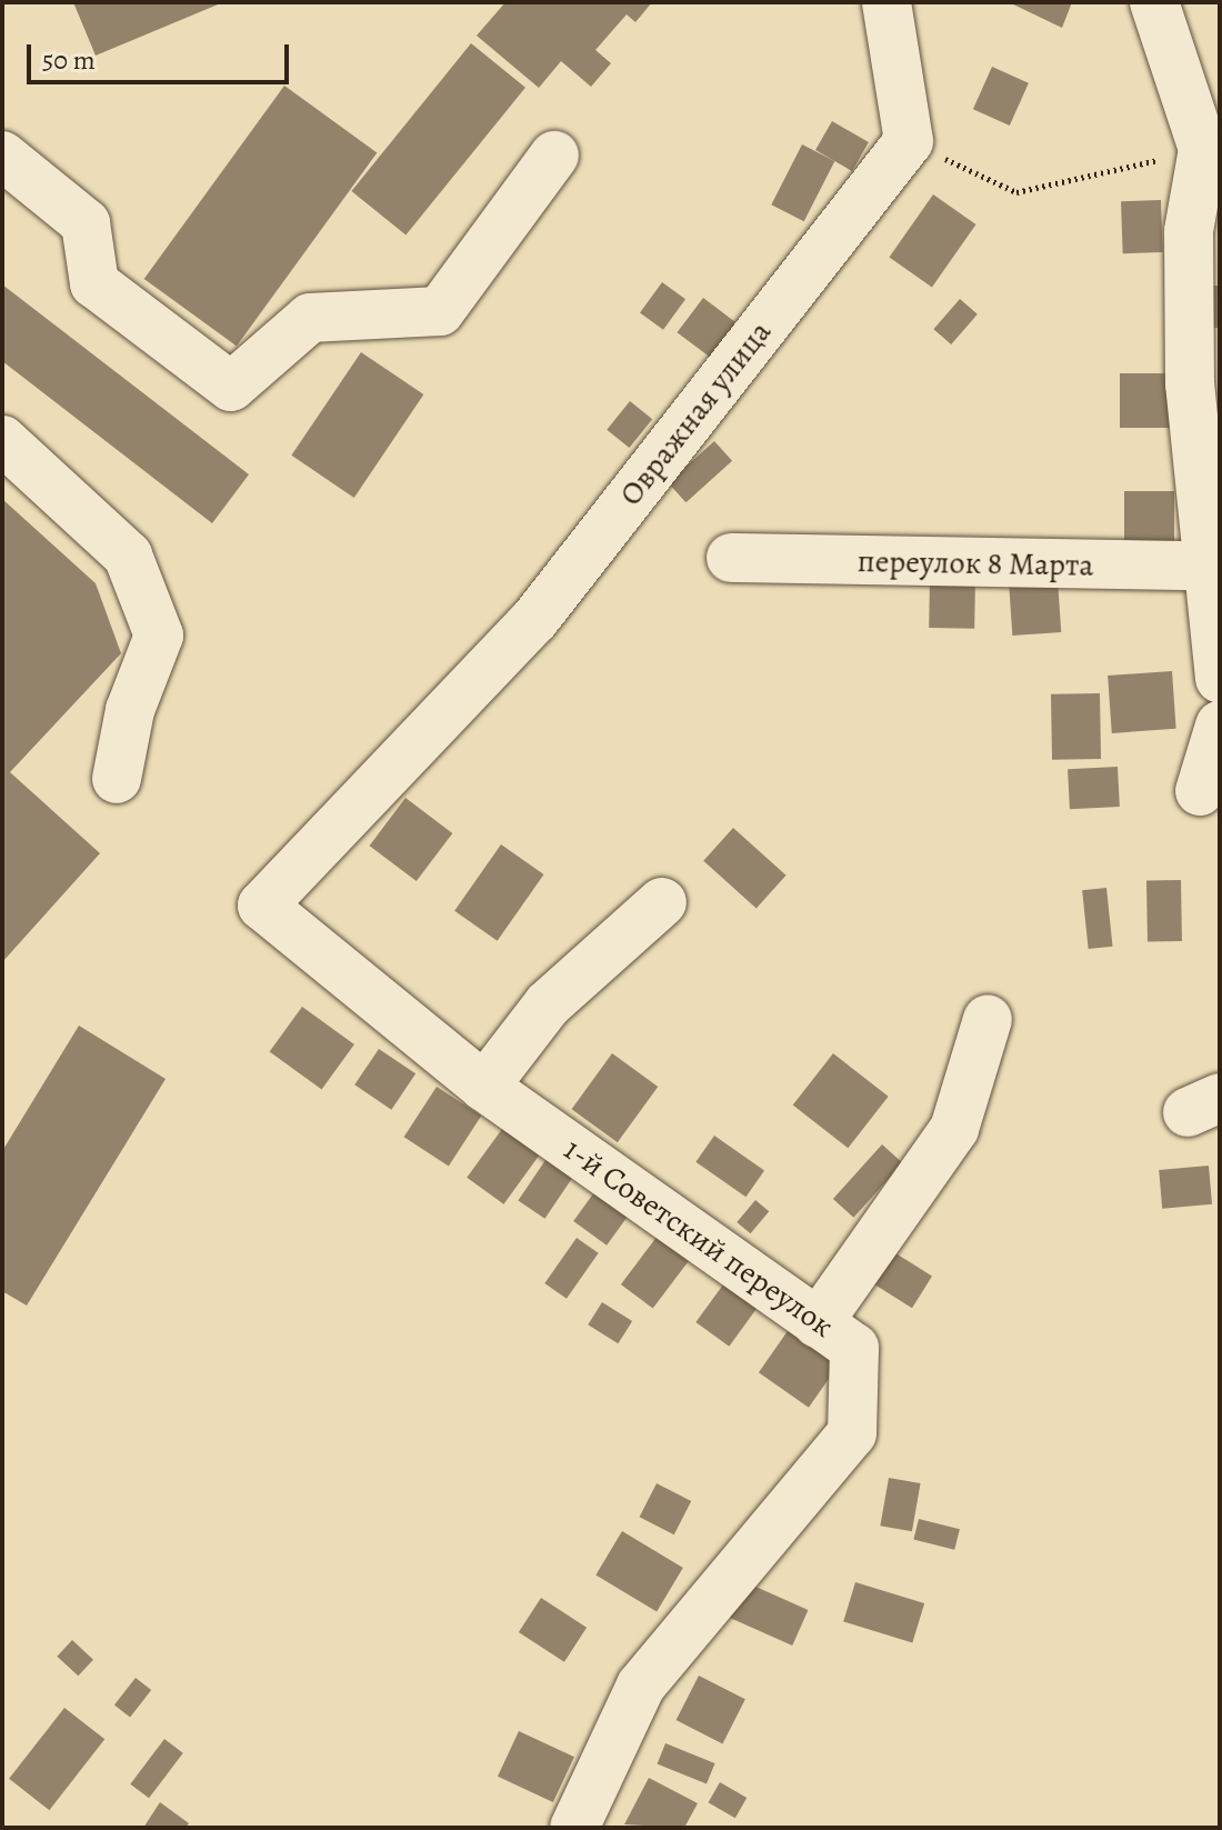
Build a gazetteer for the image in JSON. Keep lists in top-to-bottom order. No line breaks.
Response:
{"streets":{"street":["Овражная улица","переулок 8 Марта","1-й Советский переулок"]},"crossings":[["Овражная улица","1-й Советский переулок"]],"scale_bar":"50 m"}
